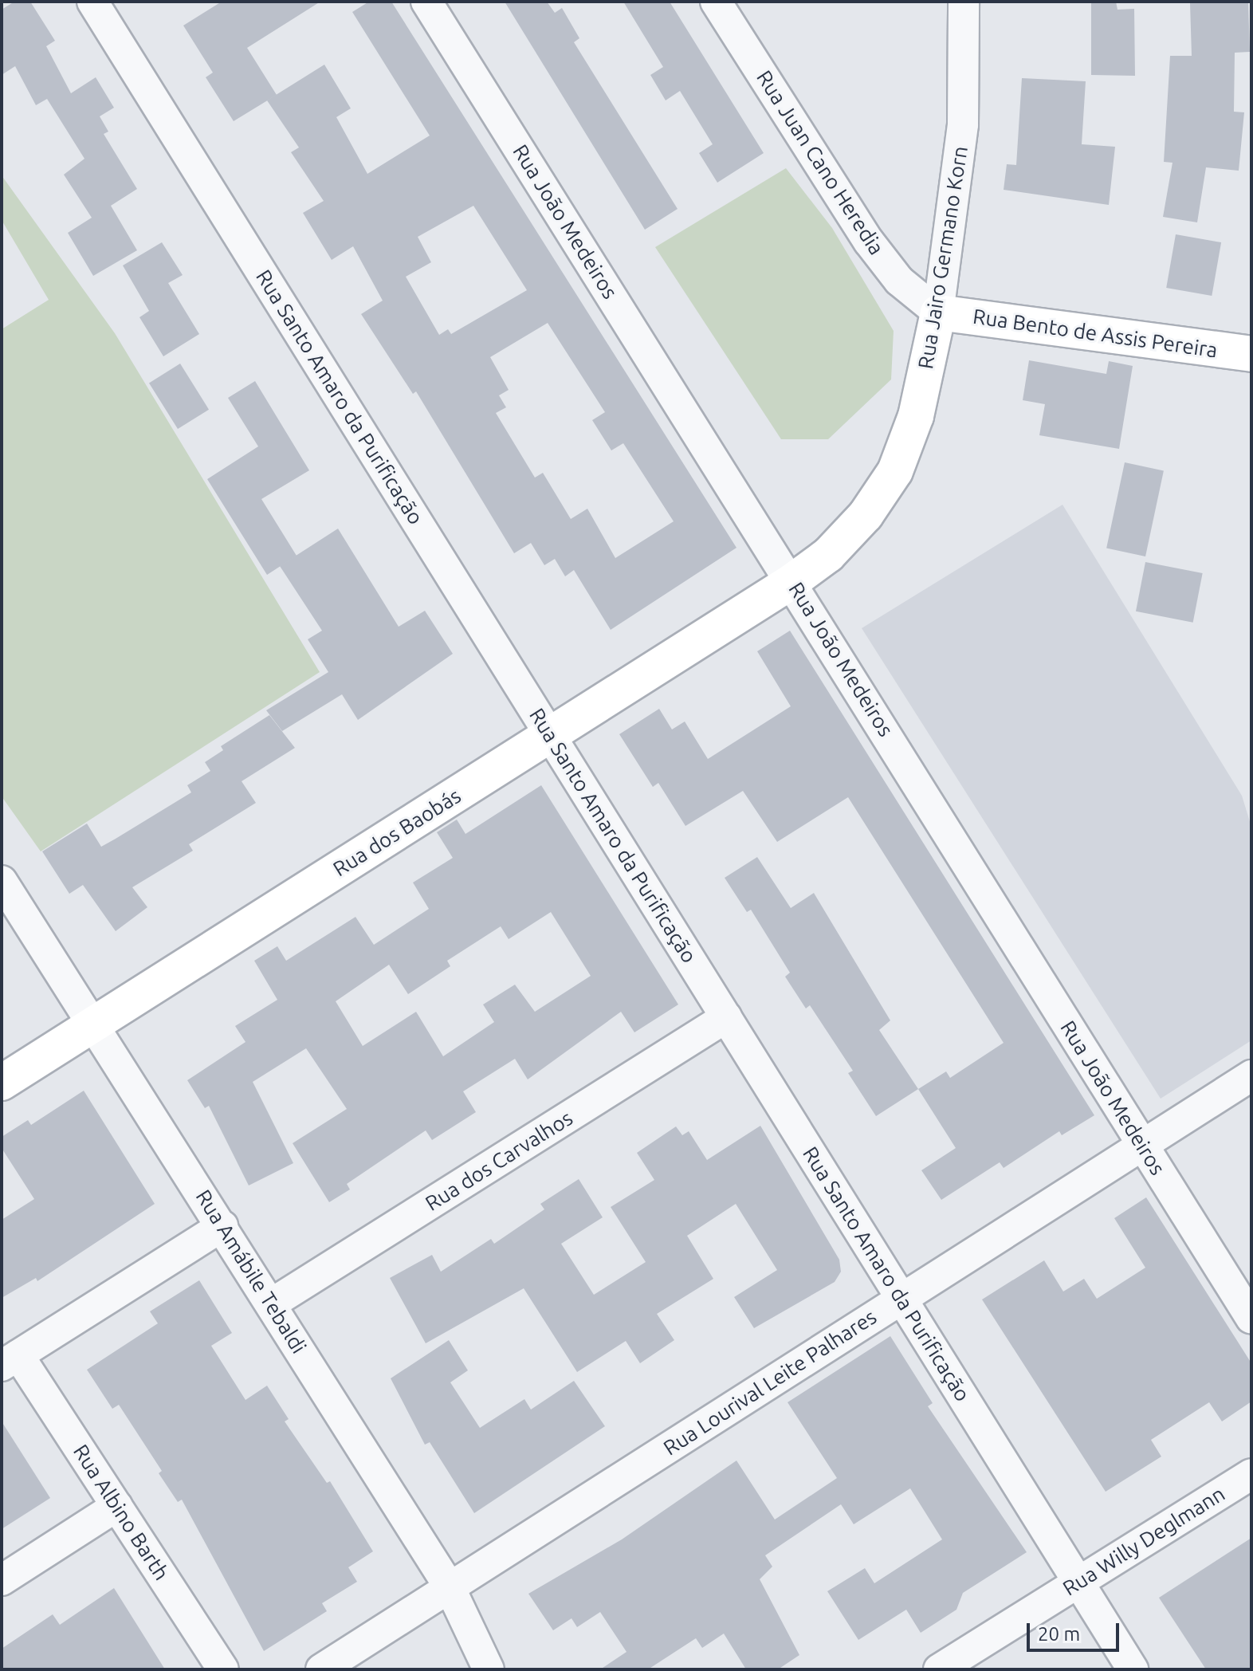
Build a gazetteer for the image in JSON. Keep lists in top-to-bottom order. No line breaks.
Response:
{"streets":{"street":["Rua Juan Cano Heredia","Rua João Medeiros","Rua Jairo Germano Korn","Rua Bento de Assis Pereira","Rua Santo Amaro da Purificação","Rua dos Baobás","Rua dos Carvalhos","Rua Amábile Tebaldi","Rua Lourival Leite Palhares","Rua Albino Barth","Rua Willy Deglmann"]},"crossings":[["Rua Juan Cano Heredia","Rua Jairo Germano Korn"],["Rua Juan Cano Heredia","Rua Bento de Assis Pereira"],["Rua João Medeiros","Rua Jairo Germano Korn"],["Rua João Medeiros","Rua dos Baobás"],["Rua João Medeiros","Rua Lourival Leite Palhares"],["Rua Jairo Germano Korn","Rua Bento de Assis Pereira"],["Rua Jairo Germano Korn","Rua dos Baobás"],["Rua Santo Amaro da Purificação","Rua dos Baobás"],["Rua Santo Amaro da Purificação","Rua dos Carvalhos"],["Rua Santo Amaro da Purificação","Rua Lourival Leite Palhares"],["Rua Santo Amaro da Purificação","Rua Willy Deglmann"],["Rua dos Baobás","Rua Amábile Tebaldi"],["Rua dos Carvalhos","Rua Amábile Tebaldi"],["Rua Amábile Tebaldi","Rua Lourival Leite Palhares"]],"scale_bar":"20 m"}
